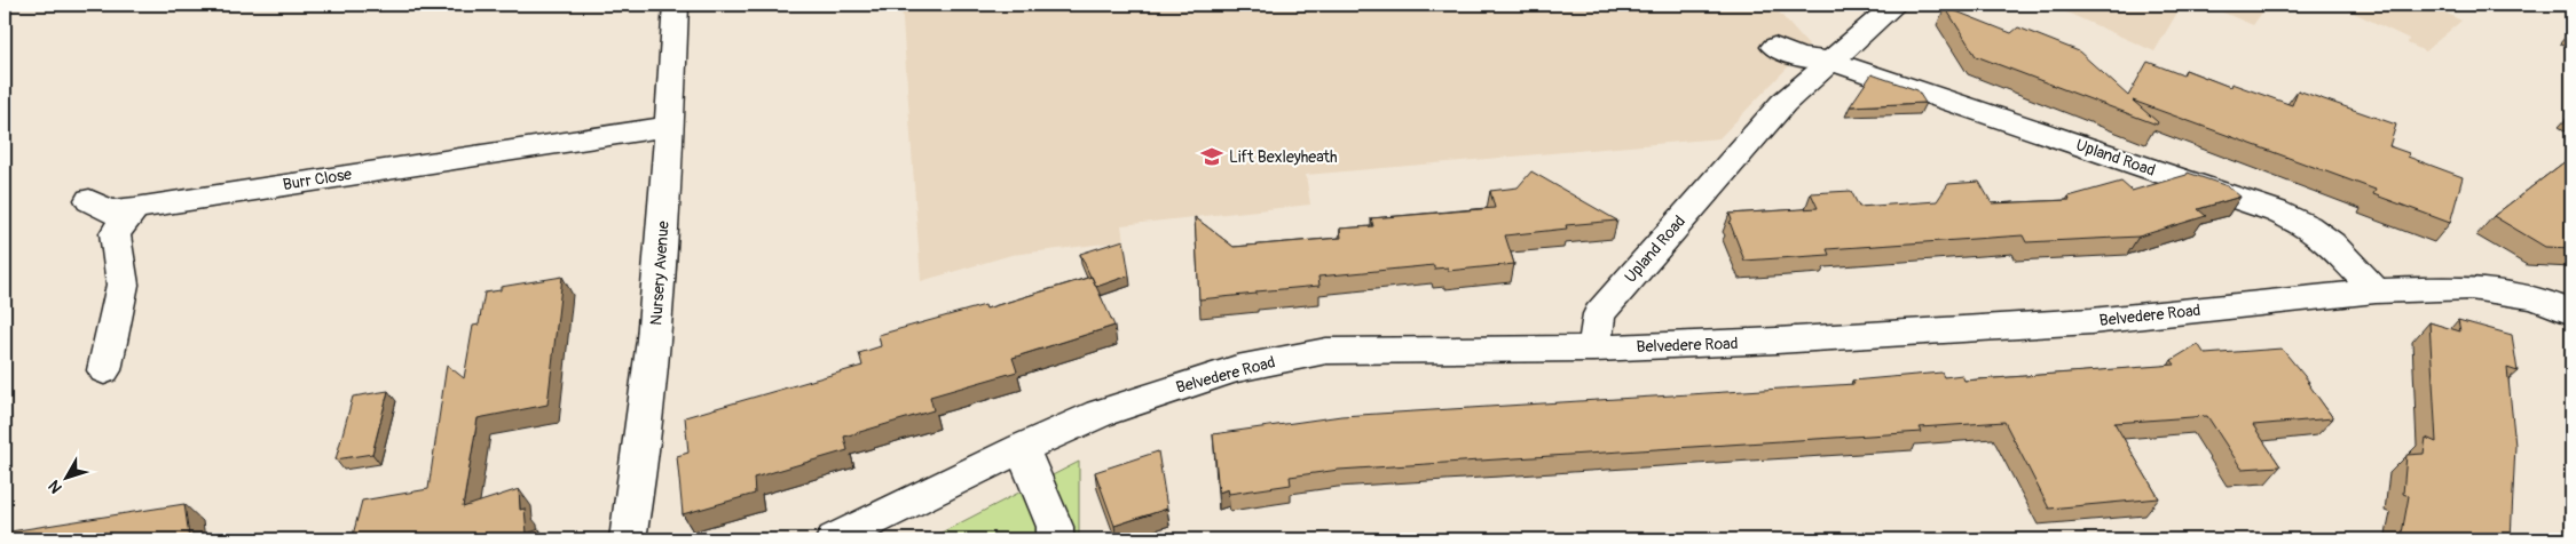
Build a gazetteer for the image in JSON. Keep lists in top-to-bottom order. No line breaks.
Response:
{"streets":{"street":["Upland Road","Burr Close","Nursery Avenue","Belvedere Road"]},"crossings":[["Upland Road","Belvedere Road"],["Burr Close","Nursery Avenue"]],"places":{"school or university":["Lift Bexleyheath"]},"north":"bottom left"}
